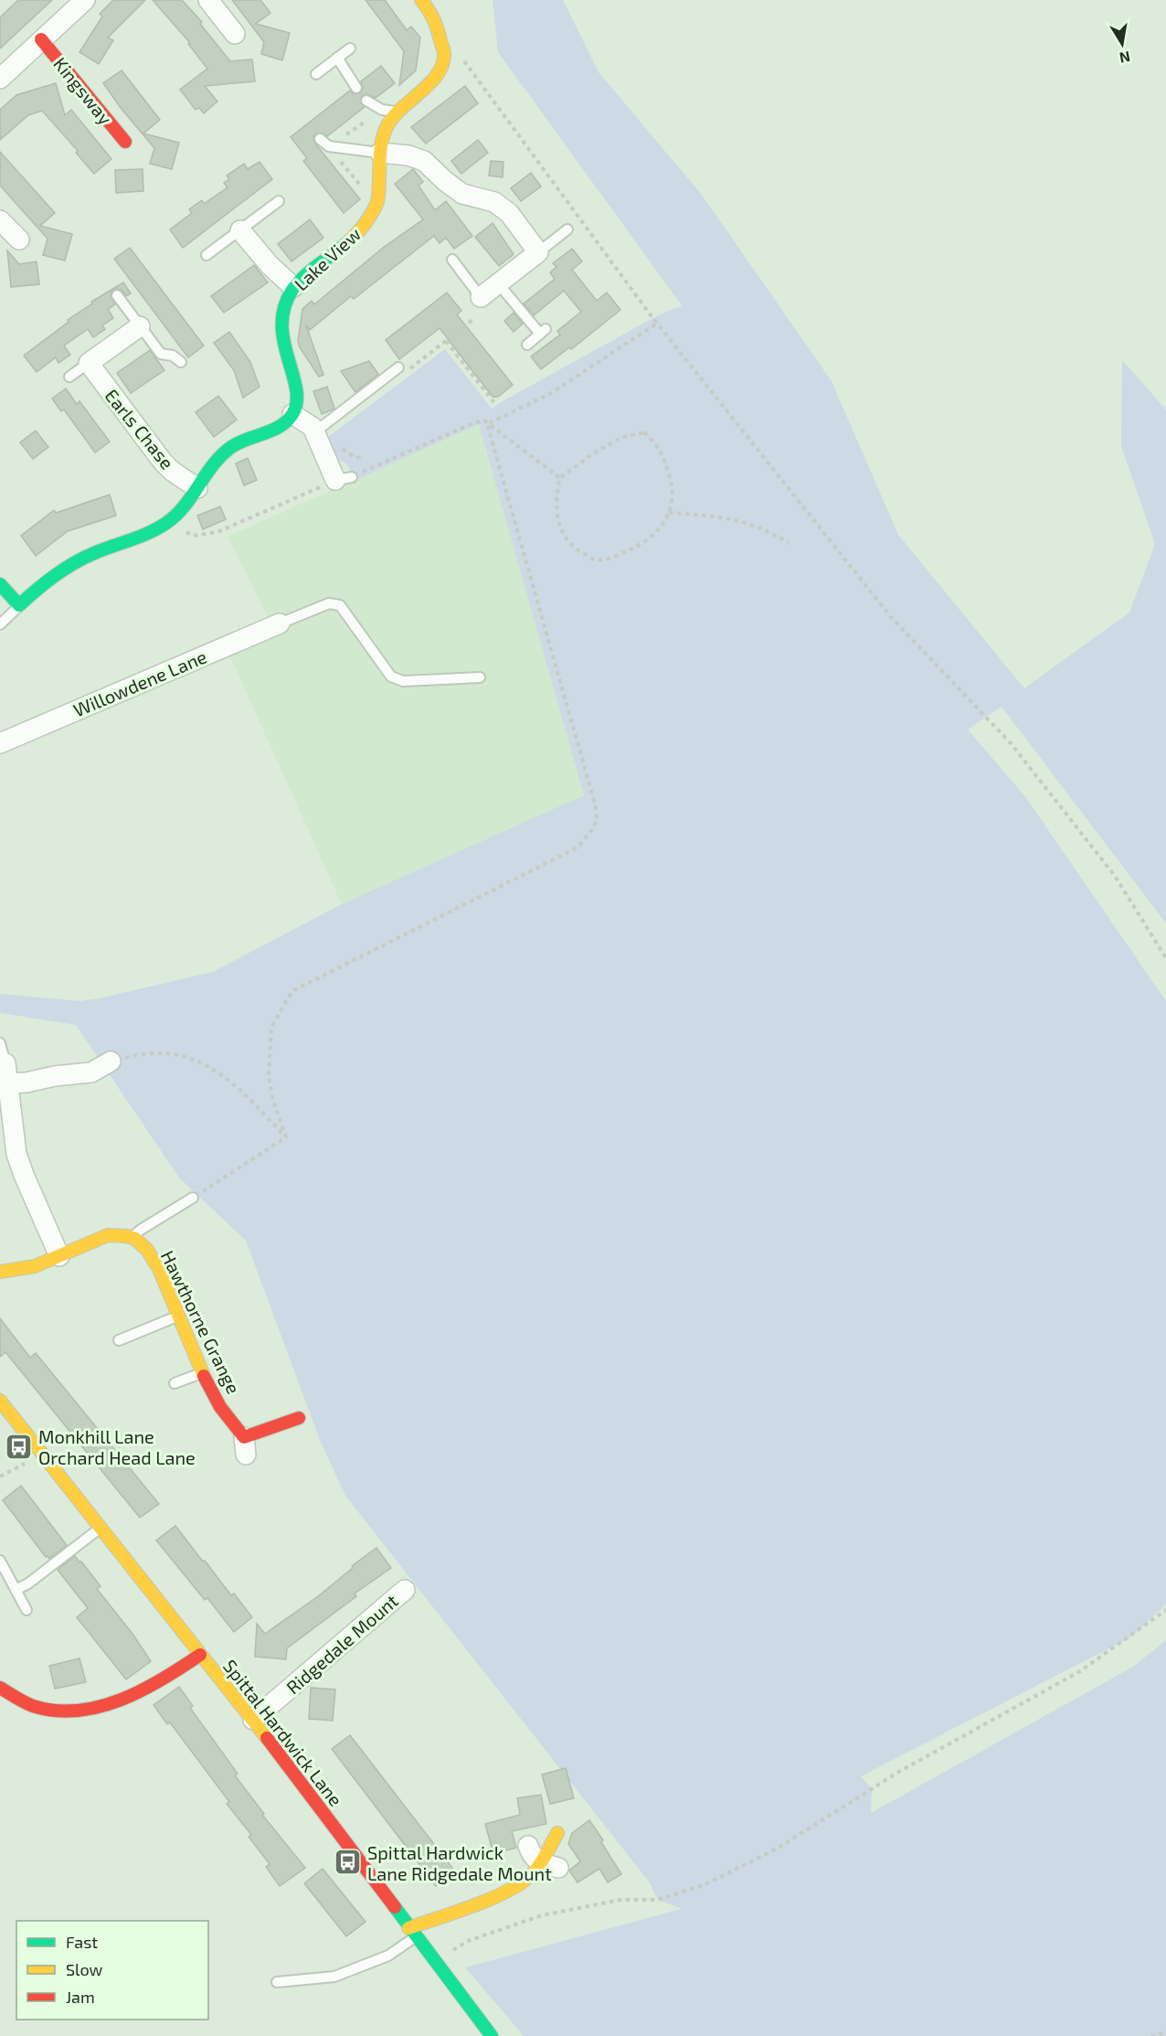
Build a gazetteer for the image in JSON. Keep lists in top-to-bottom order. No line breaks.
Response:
{"streets":{"street":["Kingsway","Lake View","Earls Chase","Willowdene Lane","Hawthorne Grange","Ridgedale Mount","Spittal Hardwick Lane"]},"crossings":[["Ridgedale Mount","Spittal Hardwick Lane"]],"places":{"bus stop":["Monkhill Lane Orchard Head Lane","Spittal Hardwick Lane Ridgedale Mount"]},"legend":["Fast","Slow","Jam"],"north":"bottom"}
